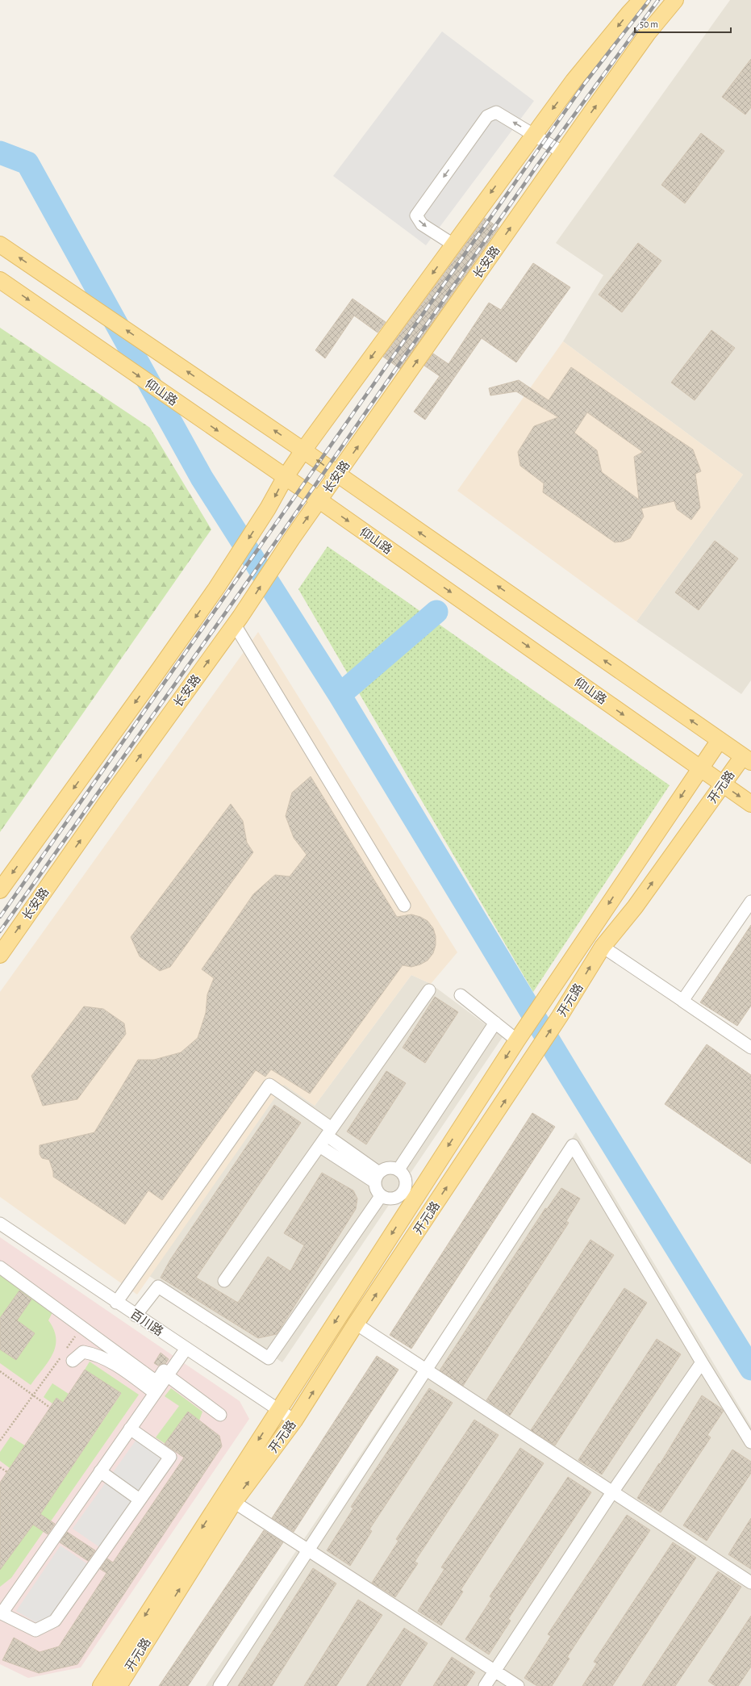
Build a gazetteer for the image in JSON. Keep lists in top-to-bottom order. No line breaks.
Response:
{"streets":{"main road":["长安路","仰山路","开元路"],"street":["百川路"]},"crossings":[["长安路","仰山路"],["仰山路","开元路"],["开元路","百川路"]],"scale_bar":"50 m"}
